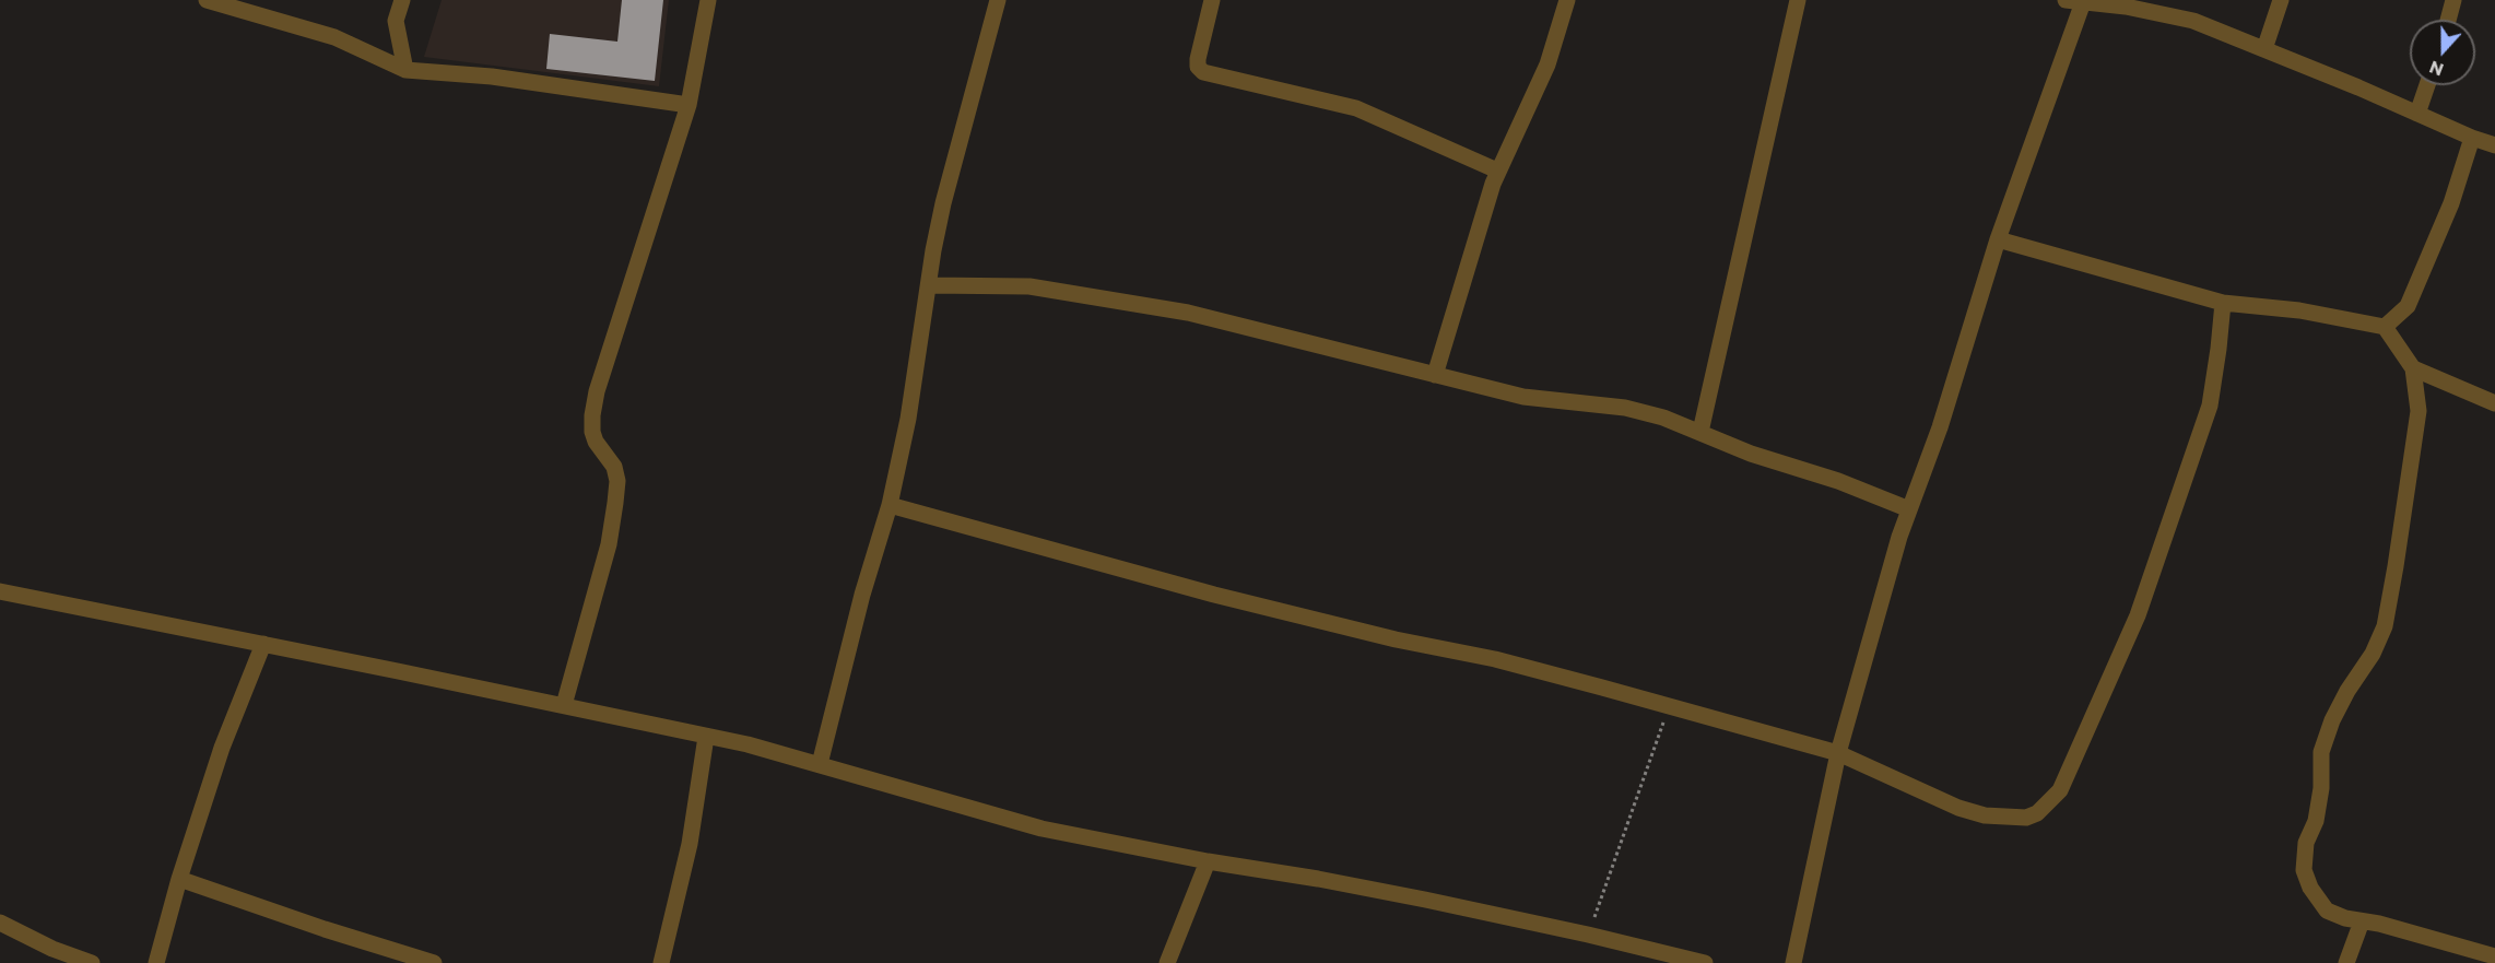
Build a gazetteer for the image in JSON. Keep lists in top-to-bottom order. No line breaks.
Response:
{"north":"bottom"}
